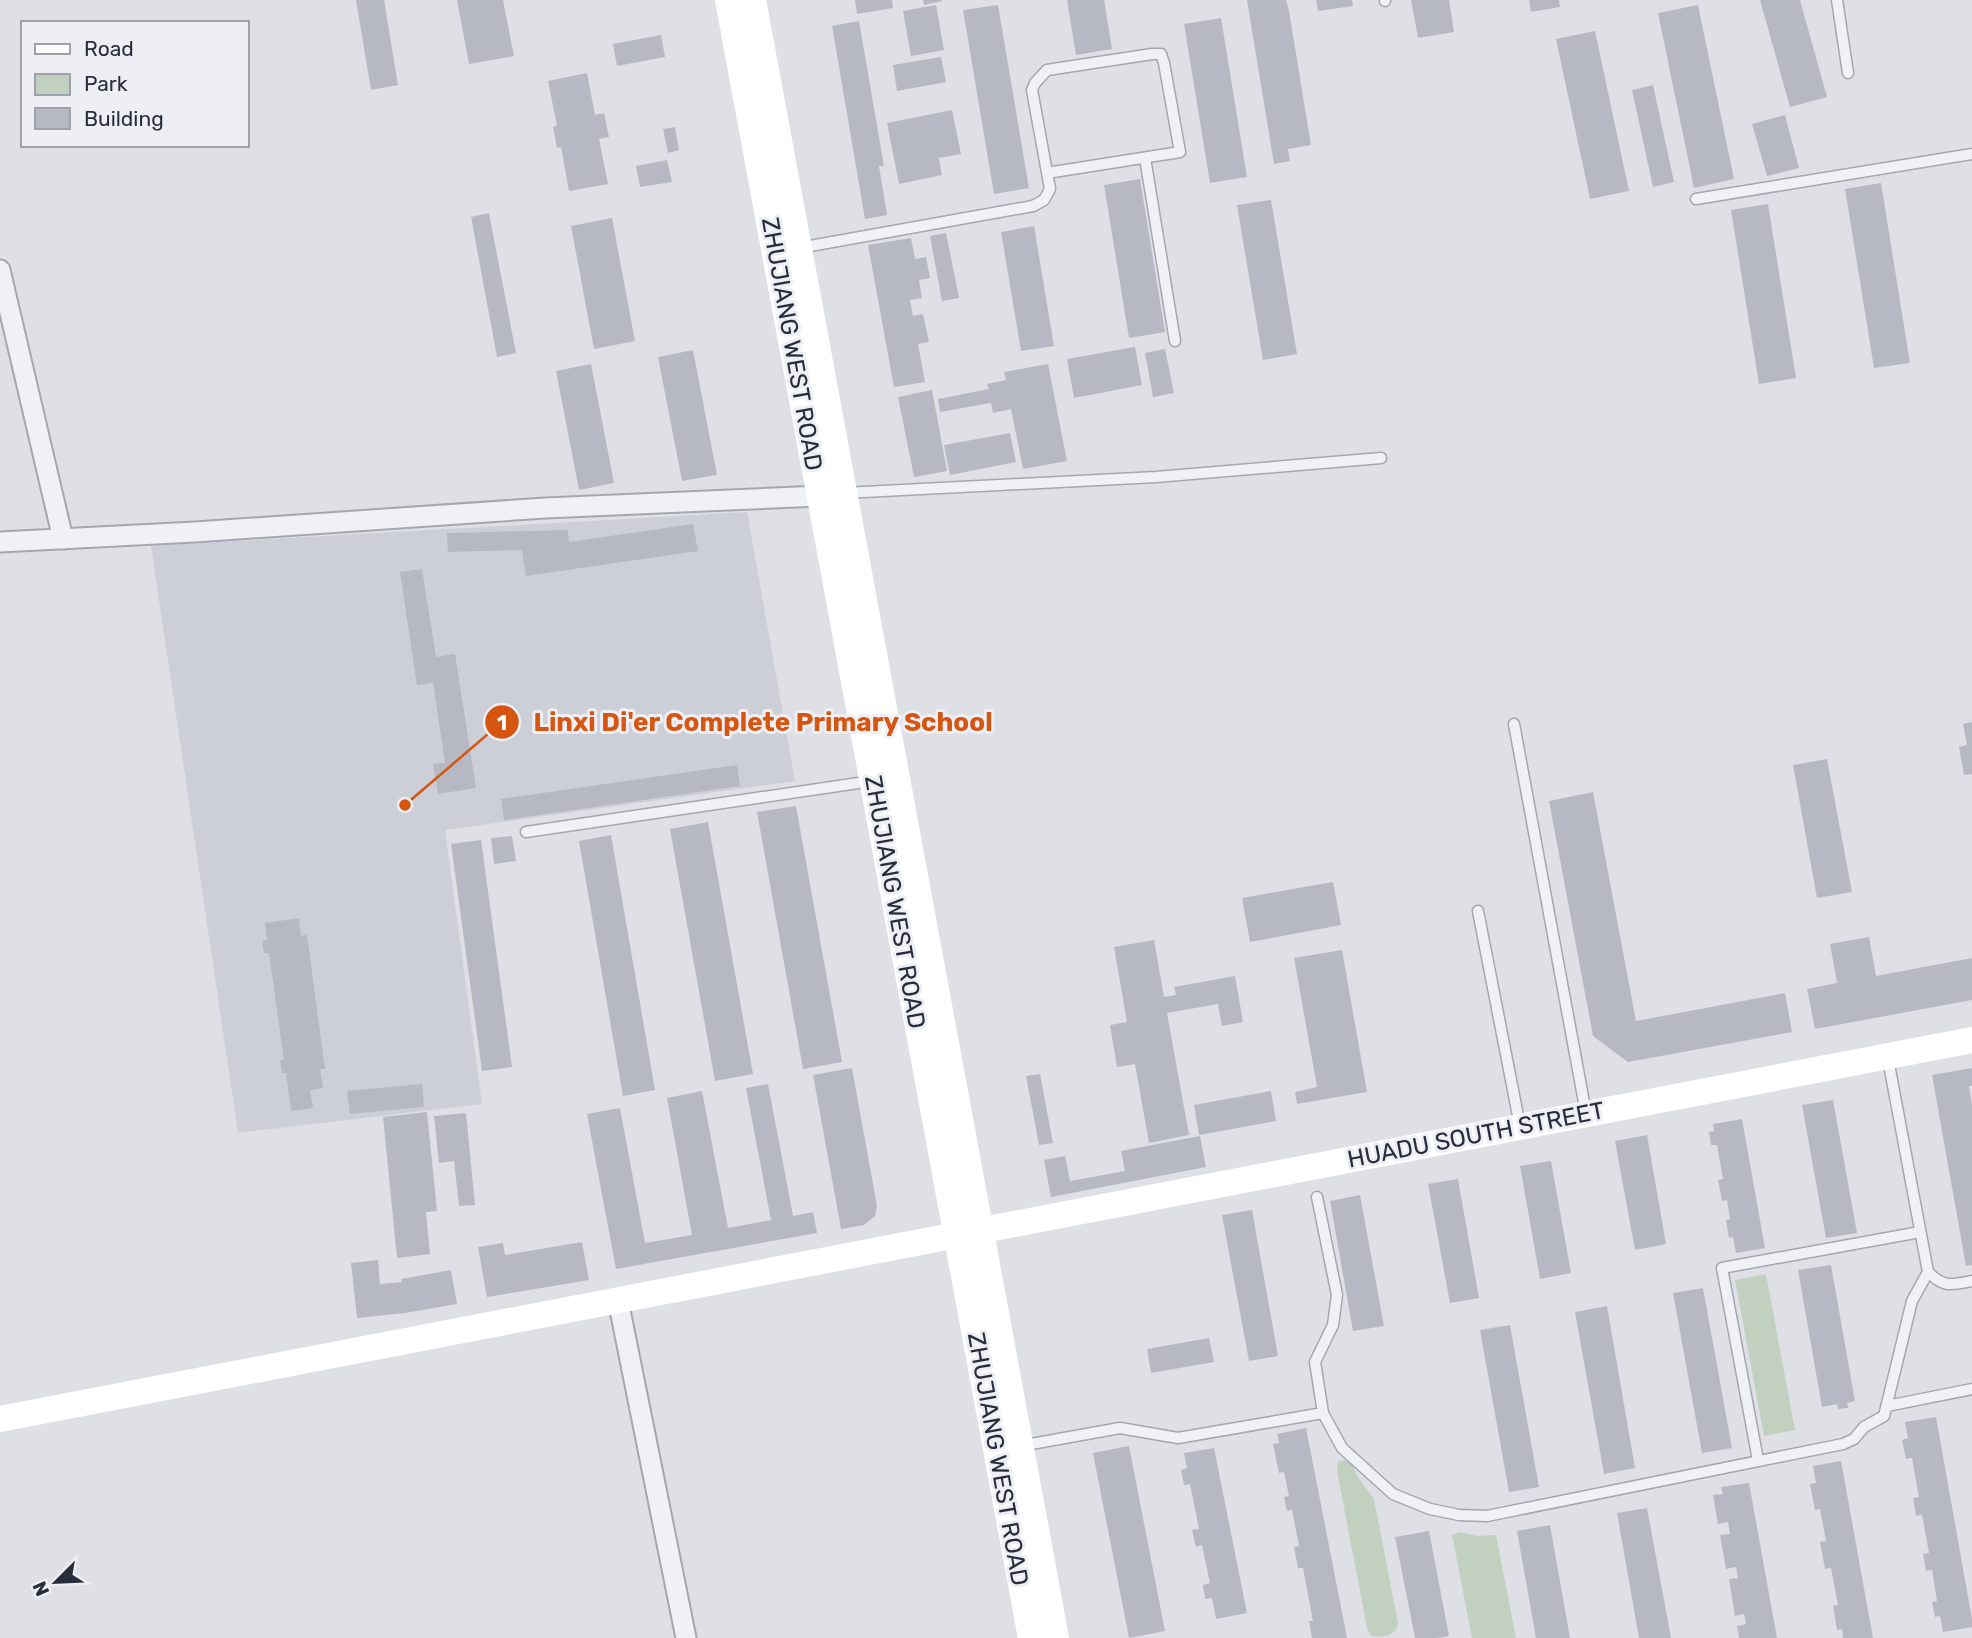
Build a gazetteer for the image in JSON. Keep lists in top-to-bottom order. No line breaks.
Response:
{"streets":{"main road":["ZHUJIANG WEST ROAD","HUADU SOUTH STREET"]},"crossings":[["ZHUJIANG WEST ROAD","HUADU SOUTH STREET"]],"places":["Linxi Di'er Complete Primary School"],"legend":["Road","Park","Building"],"north":"bottom left"}
